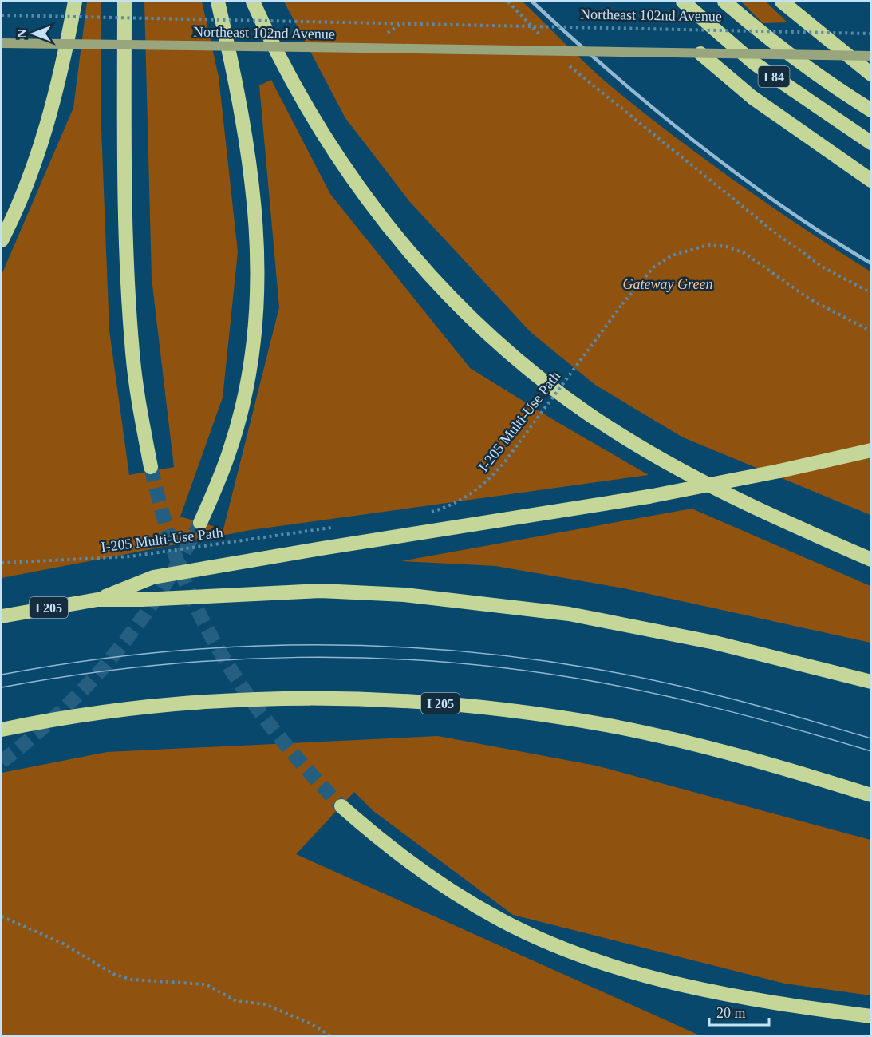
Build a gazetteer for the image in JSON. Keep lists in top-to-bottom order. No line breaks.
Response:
{"streets":{"highway":["I 84","I 205"],"main road":["Northeast 102nd Avenue"],"path":["I-205 Multi-Use Path"]},"parks":["Gateway Green"],"scale_bar":"20 m","north":"left"}
